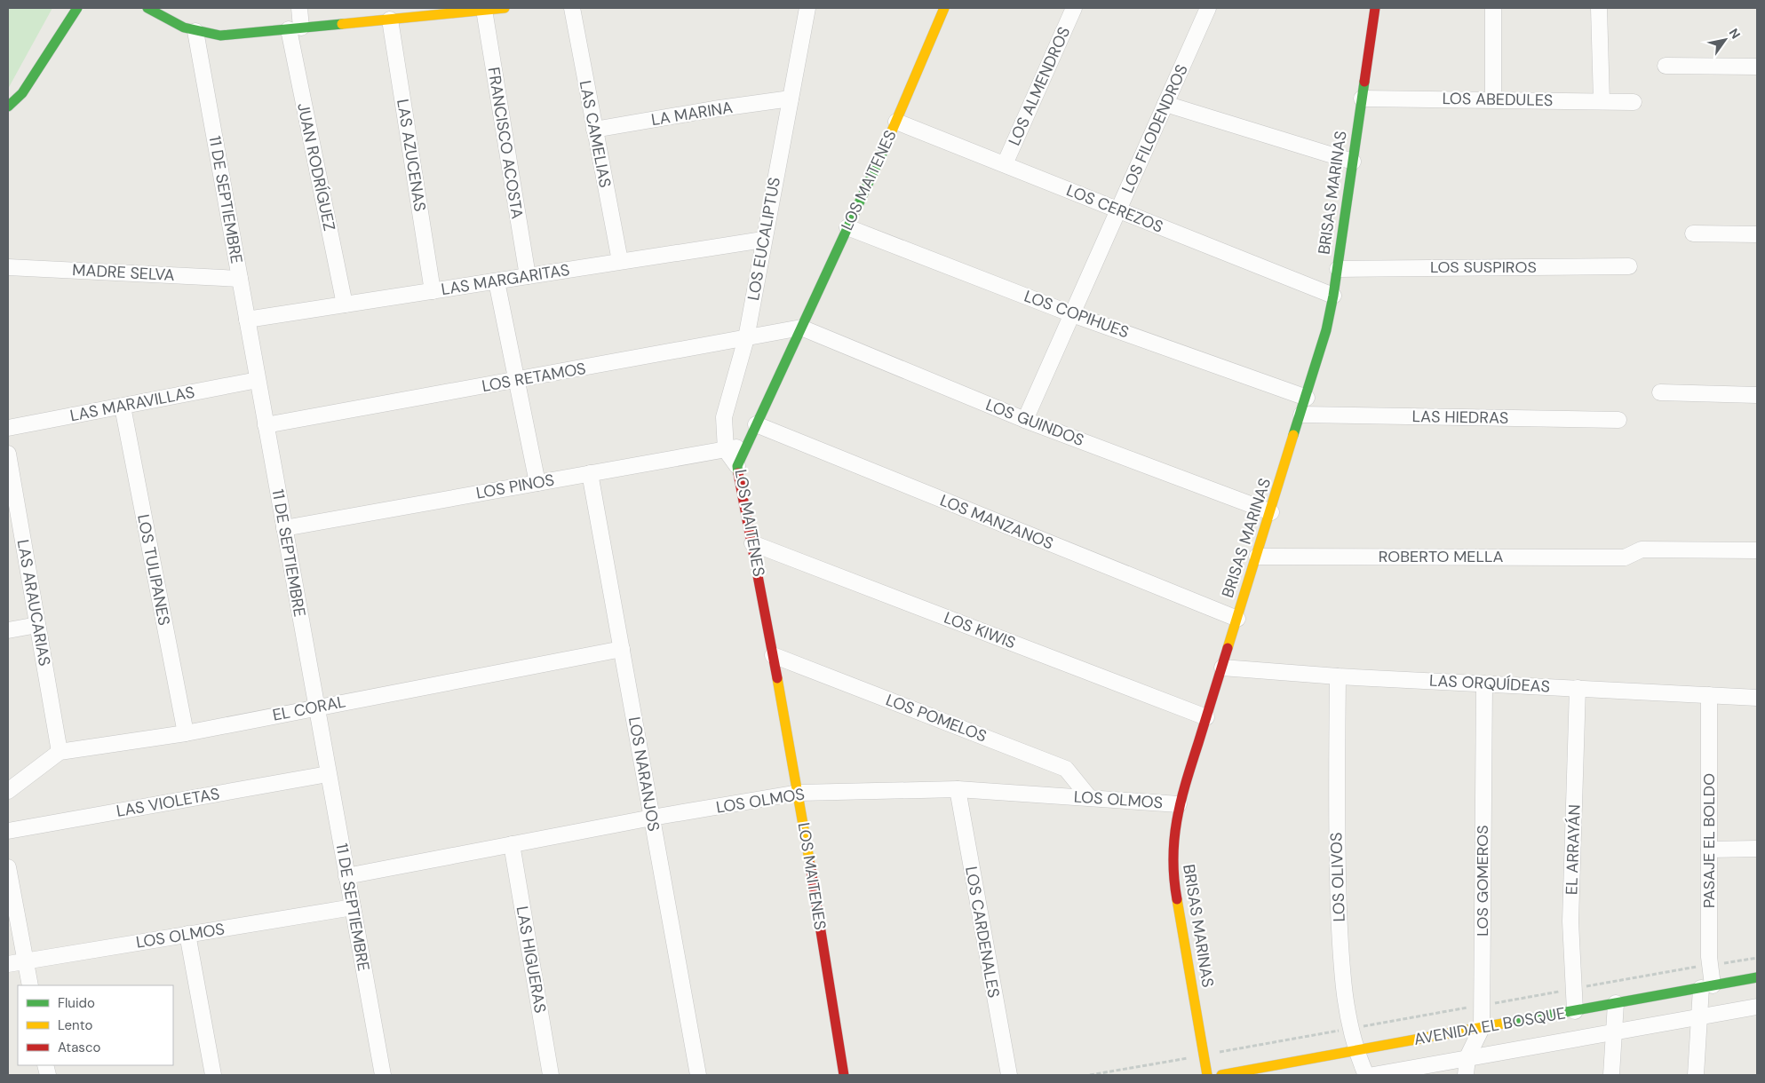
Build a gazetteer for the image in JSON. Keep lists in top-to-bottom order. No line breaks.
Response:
{"streets":{"street":["LOS ALMENDROS","LOS ABEDULES","LA MARINA","LOS FILODENDROS","LAS CAMELIAS","FRANCISCO ACOSTA","LAS AZUCENAS","JUAN RODRÍGUEZ","LOS MAITENES","BRISAS MARINAS","11 DE SEPTIEMBRE","LOS CEREZOS","LOS EUCALIPTUS","LOS SUSPIROS","MADRE SELVA","LAS MARGARITAS","LOS COPIHUES","LOS RETAMOS","LAS MARAVILLAS","LAS HIEDRAS","LOS GUINDOS","LOS PINOS","LOS MANZANOS","ROBERTO MELLA","LOS TULIPANES","LAS ARAUCARIAS","LOS KIWIS","LAS ORQUÍDEAS","EL CORAL","LOS POMELOS","LOS NARANJOS","LOS OLMOS","LAS VIOLETAS","PASAJE EL BOLDO","EL ARRAYÁN","LOS OLIVOS","LOS GOMEROS","LOS CARDENALES","LAS HIGUERAS","AVENIDA EL BOSQUE"]},"crossings":[["LOS ALMENDROS","LOS CEREZOS"],["LOS ABEDULES","BRISAS MARINAS"],["LA MARINA","LAS CAMELIAS"],["LA MARINA","LOS EUCALIPTUS"],["LOS FILODENDROS","LOS CEREZOS"],["LOS FILODENDROS","LOS COPIHUES"],["LOS FILODENDROS","LOS GUINDOS"],["LAS CAMELIAS","LAS MARGARITAS"],["FRANCISCO ACOSTA","LAS MARGARITAS"],["LAS AZUCENAS","LAS MARGARITAS"],["JUAN RODRÍGUEZ","LAS MARGARITAS"],["LOS MAITENES","LOS CEREZOS"],["LOS MAITENES","LOS COPIHUES"],["LOS MAITENES","LOS RETAMOS"],["LOS MAITENES","LOS GUINDOS"],["LOS MAITENES","LOS PINOS"],["LOS MAITENES","LOS MANZANOS"],["LOS MAITENES","LOS KIWIS"],["LOS MAITENES","LOS POMELOS"],["LOS MAITENES","LOS OLMOS"],["BRISAS MARINAS","LOS CEREZOS"],["BRISAS MARINAS","LOS SUSPIROS"],["BRISAS MARINAS","LOS COPIHUES"],["BRISAS MARINAS","LAS HIEDRAS"],["BRISAS MARINAS","LOS GUINDOS"],["BRISAS MARINAS","LOS MANZANOS"],["BRISAS MARINAS","ROBERTO MELLA"],["BRISAS MARINAS","LOS KIWIS"],["BRISAS MARINAS","LAS ORQUÍDEAS"],["BRISAS MARINAS","LOS OLMOS"],["11 DE SEPTIEMBRE","MADRE SELVA"],["11 DE SEPTIEMBRE","LAS MARGARITAS"],["11 DE SEPTIEMBRE","LOS RETAMOS"],["11 DE SEPTIEMBRE","LAS MARAVILLAS"],["11 DE SEPTIEMBRE","LOS PINOS"],["11 DE SEPTIEMBRE","EL CORAL"],["11 DE SEPTIEMBRE","LOS OLMOS"],["11 DE SEPTIEMBRE","LAS VIOLETAS"],["LOS EUCALIPTUS","LAS MARGARITAS"],["LOS EUCALIPTUS","LOS RETAMOS"],["LOS EUCALIPTUS","LOS PINOS"],["LOS RETAMOS","LOS GUINDOS"],["LAS MARAVILLAS","LOS TULIPANES"],["LOS PINOS","LOS NARANJOS"],["LOS TULIPANES","EL CORAL"],["LAS ARAUCARIAS","EL CORAL"],["LAS ORQUÍDEAS","PASAJE EL BOLDO"],["LAS ORQUÍDEAS","EL ARRAYÁN"],["LAS ORQUÍDEAS","LOS OLIVOS"],["LAS ORQUÍDEAS","LOS GOMEROS"],["EL CORAL","LOS NARANJOS"],["LOS POMELOS","LOS OLMOS"],["LOS NARANJOS","LOS OLMOS"],["LOS OLMOS","LOS CARDENALES"],["LOS OLMOS","LAS HIGUERAS"],["PASAJE EL BOLDO","AVENIDA EL BOSQUE"],["EL ARRAYÁN","AVENIDA EL BOSQUE"],["LOS OLIVOS","AVENIDA EL BOSQUE"],["LOS GOMEROS","AVENIDA EL BOSQUE"]],"legend":["Fluido","Lento","Atasco"],"north":"top right"}
